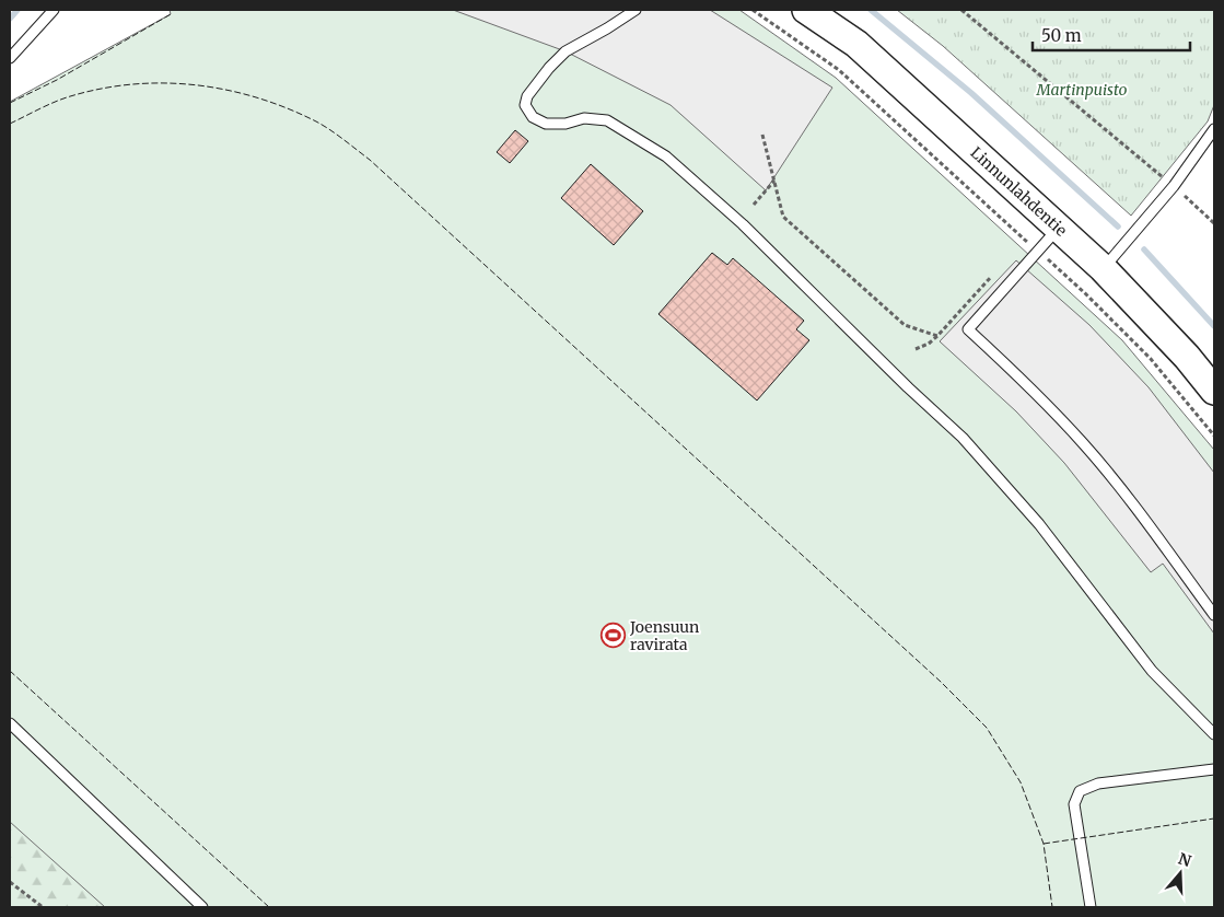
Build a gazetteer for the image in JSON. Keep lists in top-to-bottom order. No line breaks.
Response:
{"streets":{"street":["Linnunlahdentie"]},"parks":["Martinpuisto"],"places":{"sports":["Joensuun ravirata"]},"scale_bar":"50 m","north":"top"}
